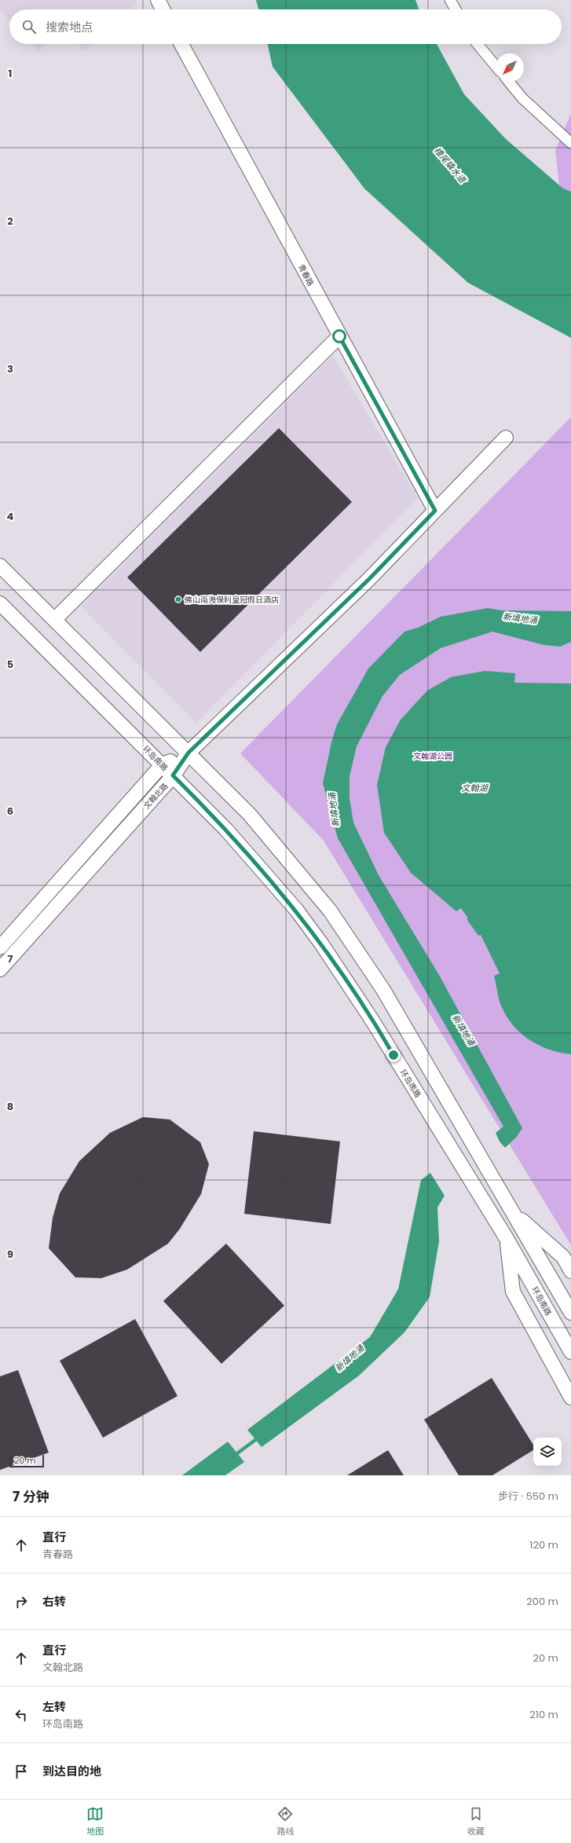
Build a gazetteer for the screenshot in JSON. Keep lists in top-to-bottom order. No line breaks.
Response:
{"streets":{"main road":["青春路","环岛南路","文翰北路"]},"crossings":[["环岛南路","文翰北路"]],"water":["橹尾撬水道","新填地涌","文翰湖"],"parks":["文翰湖公园"],"places":["佛山南海保利皇冠假日酒店"],"scale_bar":"20 m","north":"bottom left","page":{"search":"搜索地点","scale":"20 m","heading":["7 分钟","步行 · 550 m"],"list":[["直行","青春路","120 m"],["右转","200 m"],["直行","文翰北路","20 m"],["左转","环岛南路","210 m"],"到达目的地"],"nav":["地图","路线","收藏"]},"grid":{"rows":["1","2","3","4","5","6","7","8","9"]}}
